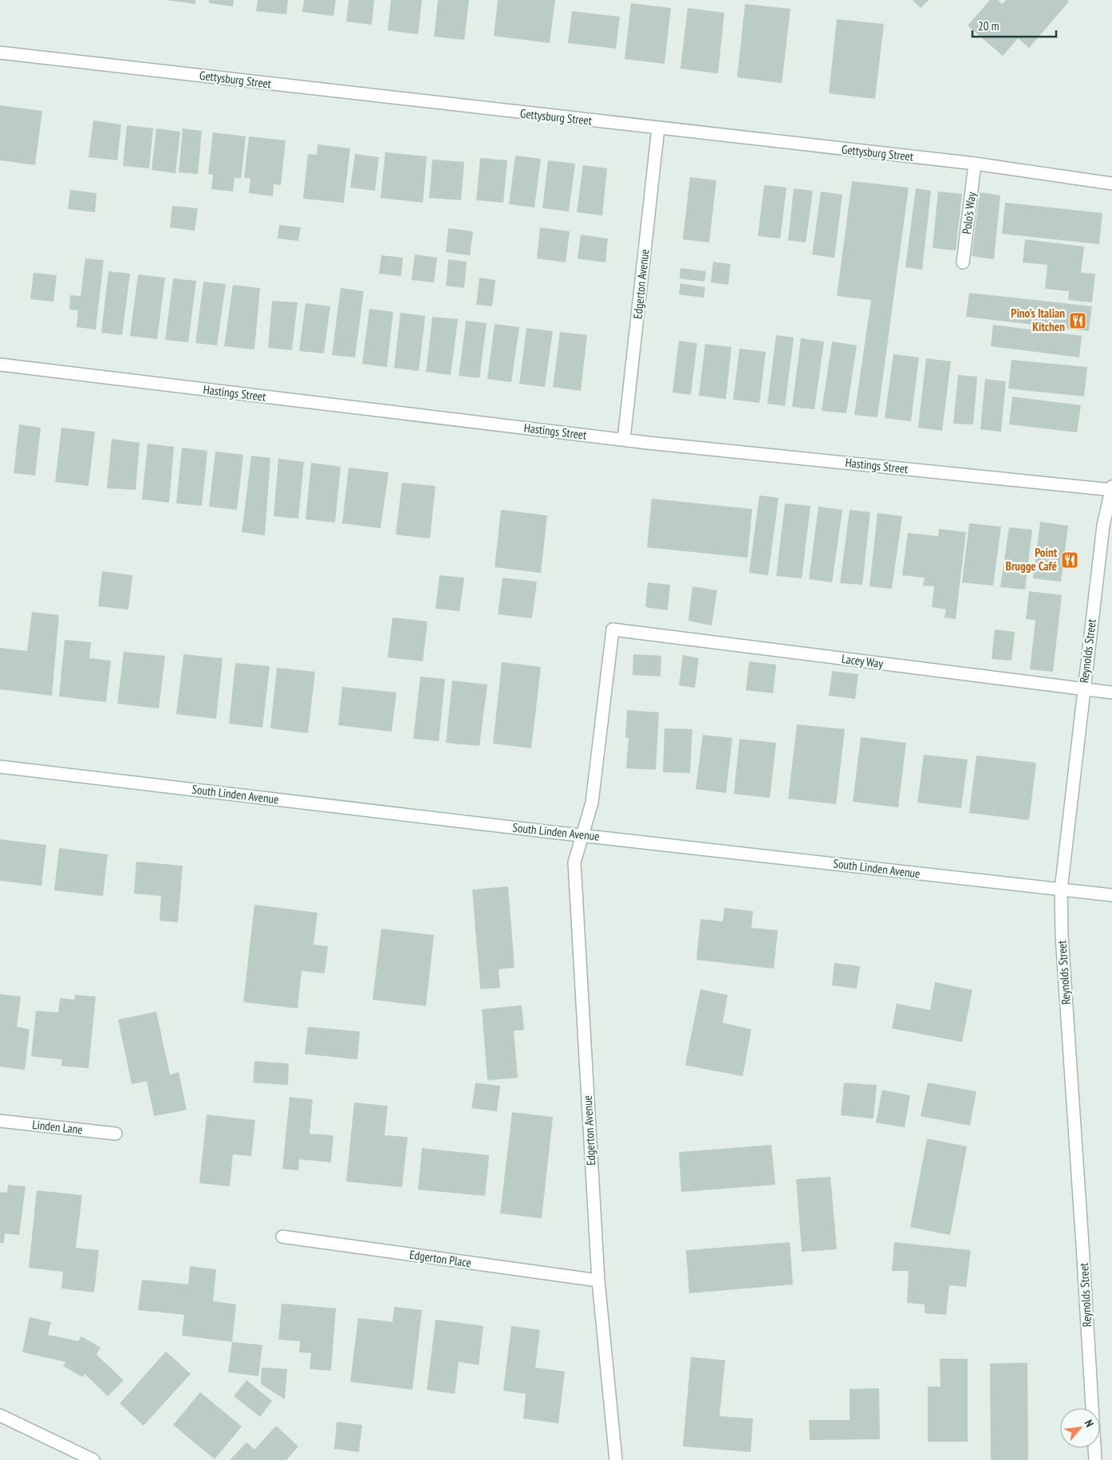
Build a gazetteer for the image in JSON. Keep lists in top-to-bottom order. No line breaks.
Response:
{"streets":{"street":["Gettysburg Street","Polo’s Way","Edgerton Avenue","Hastings Street","Reynolds Street","Lacey Way","South Linden Avenue","Linden Lane","Edgerton Place"]},"crossings":[["Gettysburg Street","Polo’s Way"],["Gettysburg Street","Edgerton Avenue"],["Edgerton Avenue","Hastings Street"],["Edgerton Avenue","Lacey Way"],["Edgerton Avenue","South Linden Avenue"],["Edgerton Avenue","Edgerton Place"],["Hastings Street","Reynolds Street"],["Reynolds Street","Lacey Way"],["Reynolds Street","South Linden Avenue"]],"places":{"restaurant":["Pino's Italian Kitchen","Point Brugge Café"]},"scale_bar":"20 m","north":"top right"}
